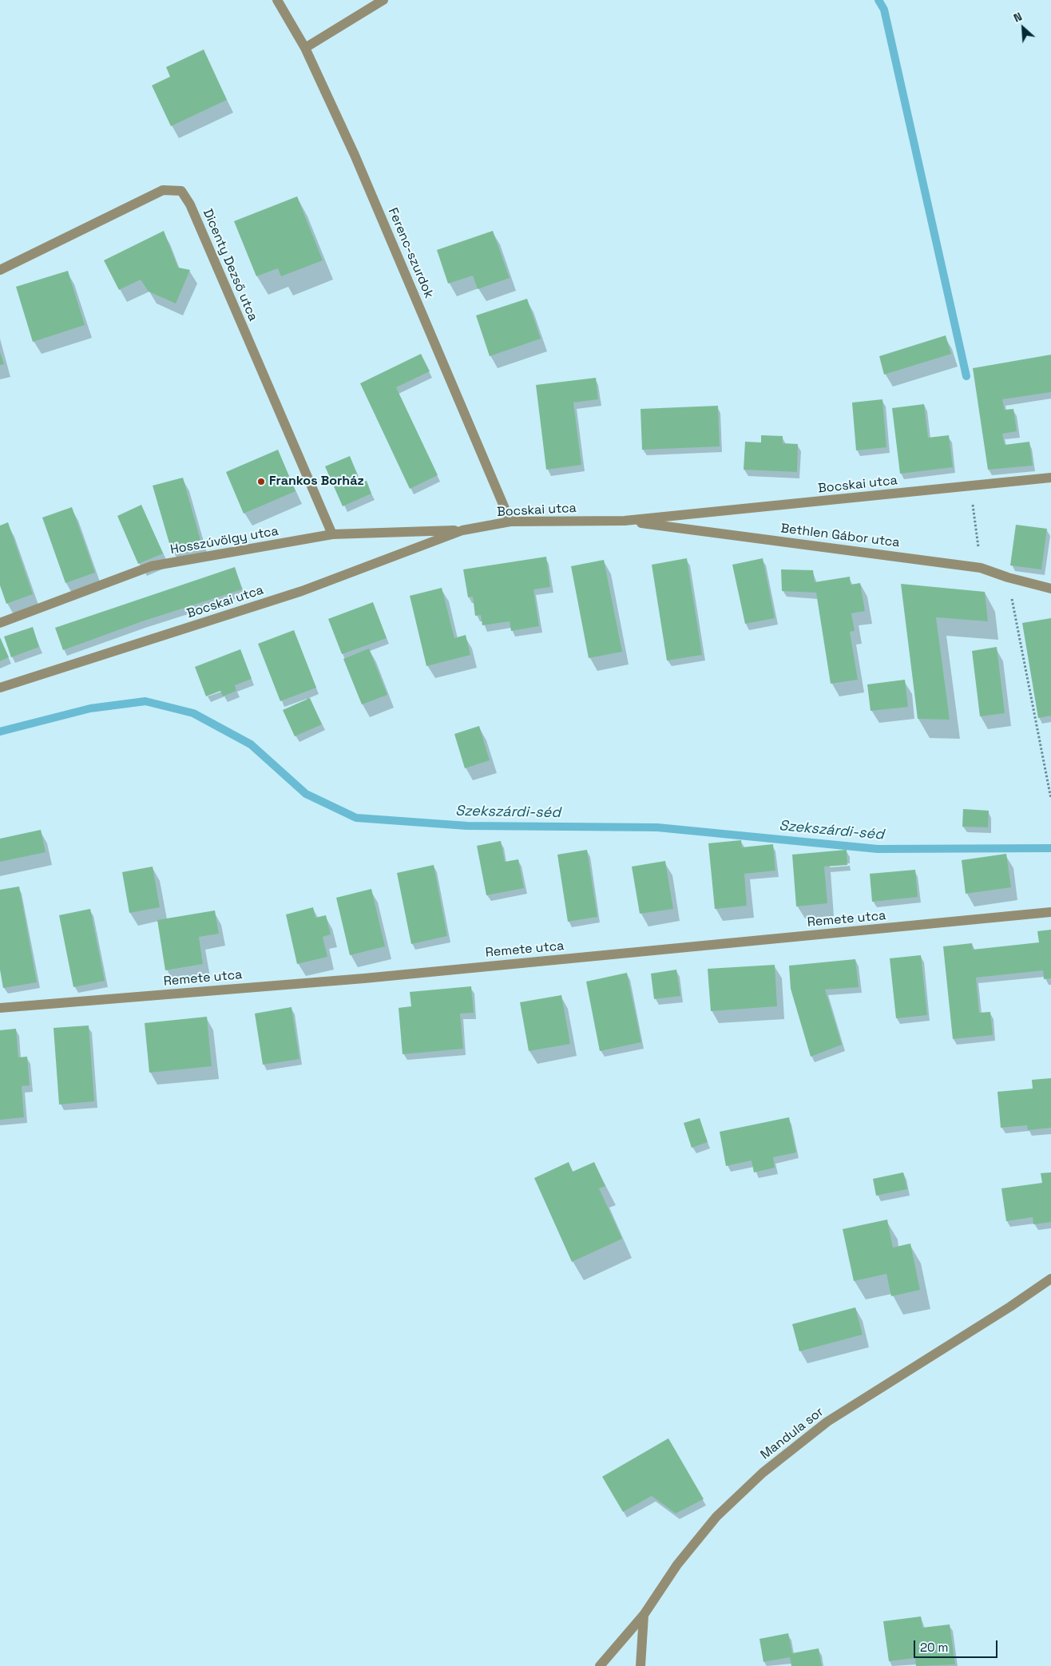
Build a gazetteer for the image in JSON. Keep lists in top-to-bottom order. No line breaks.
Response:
{"streets":{"street":["Ferenc-szurdok","Dicenty Dezső utca","Bocskai utca","Bethlen Gábor utca","Hosszúvölgy utca","Remete utca","Mandula sor"]},"crossings":[["Ferenc-szurdok","Bocskai utca"],["Dicenty Dezső utca","Hosszúvölgy utca"],["Bocskai utca","Bethlen Gábor utca"],["Bocskai utca","Hosszúvölgy utca"]],"water":["Szekszárdi-séd"],"places":["Frankos Borház"],"scale_bar":"20 m","north":"top left"}
